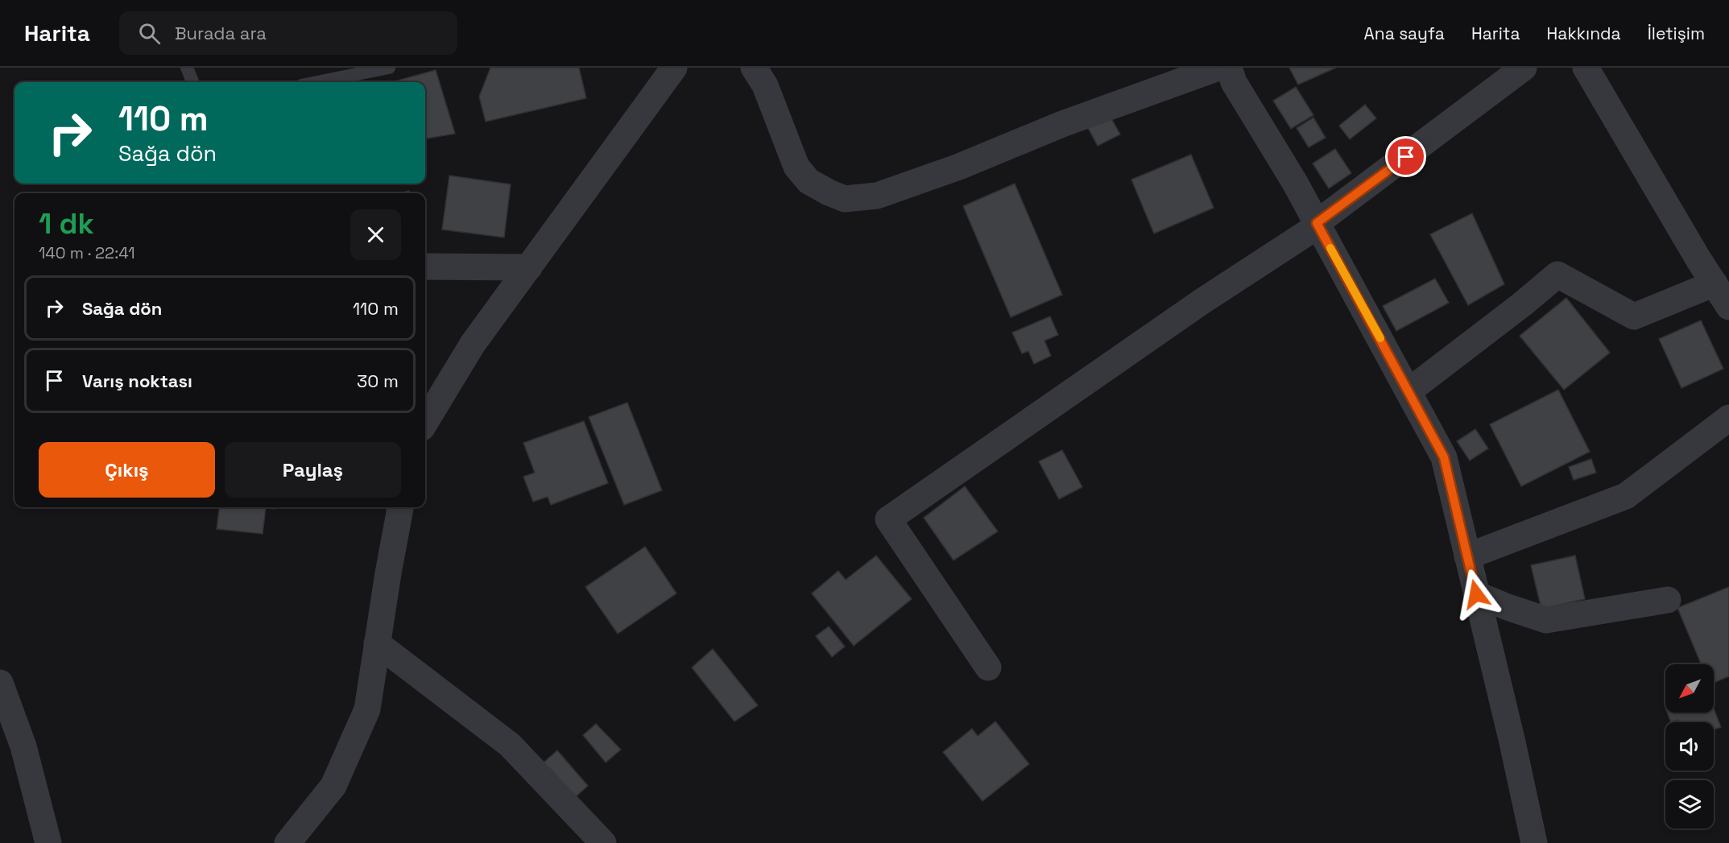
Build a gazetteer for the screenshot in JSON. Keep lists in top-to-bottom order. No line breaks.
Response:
{"north":"bottom left","page":{"header":"Harita","search":"Burada ara","nav":["Ana sayfa","Harita","Hakkında","İletişim"],"turn":["110 m","Sağa dön"],"heading":["1 dk","140 m · 22:41"],"list":[{"name":"Sağa dön","value":"110 m"},{"name":"Varış noktası","value":"30 m"}],"buttons":["Çıkış","Paylaş"]}}
